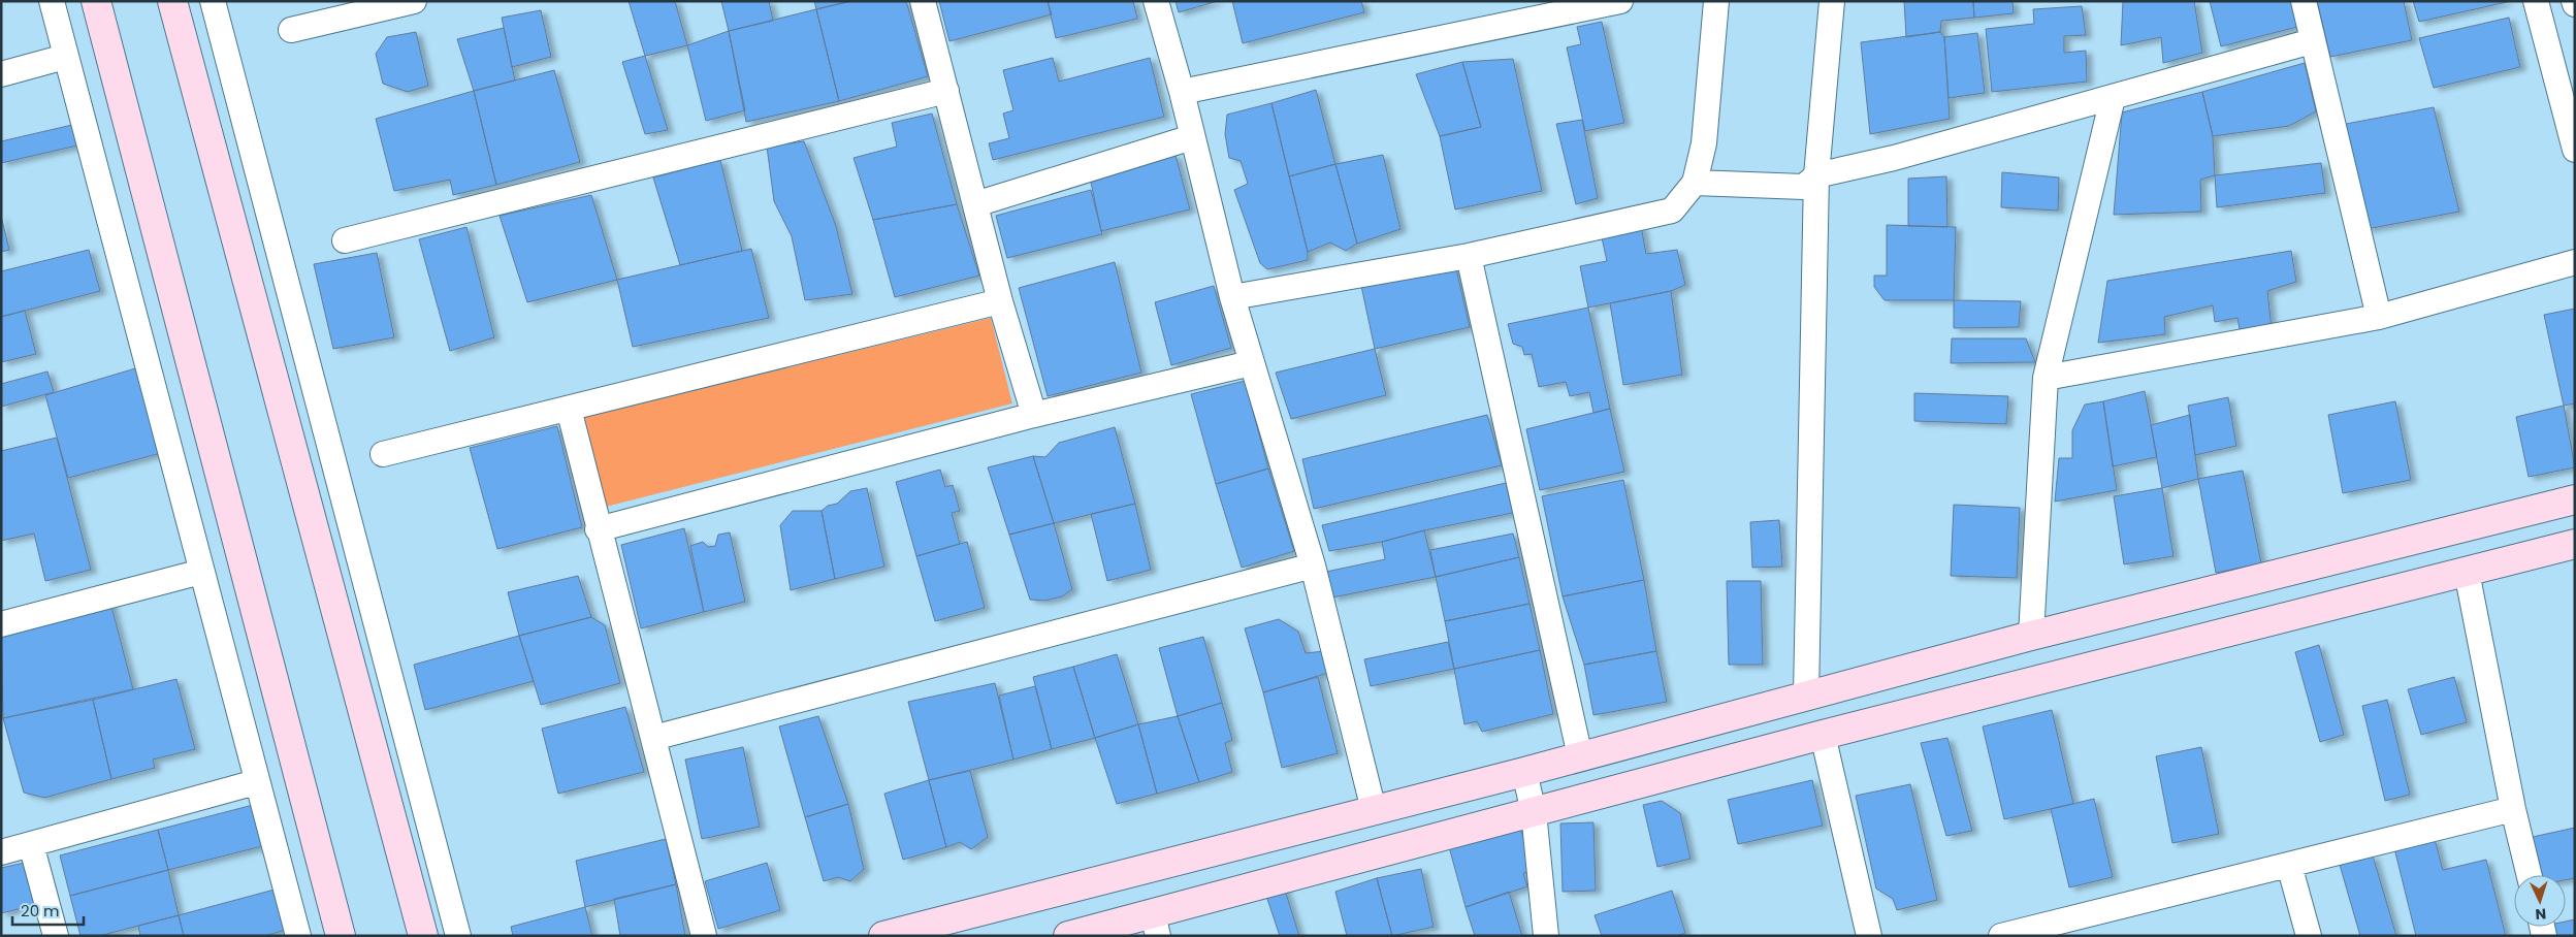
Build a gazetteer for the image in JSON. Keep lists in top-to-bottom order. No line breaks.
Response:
{"scale_bar":"20 m","north":"bottom"}
